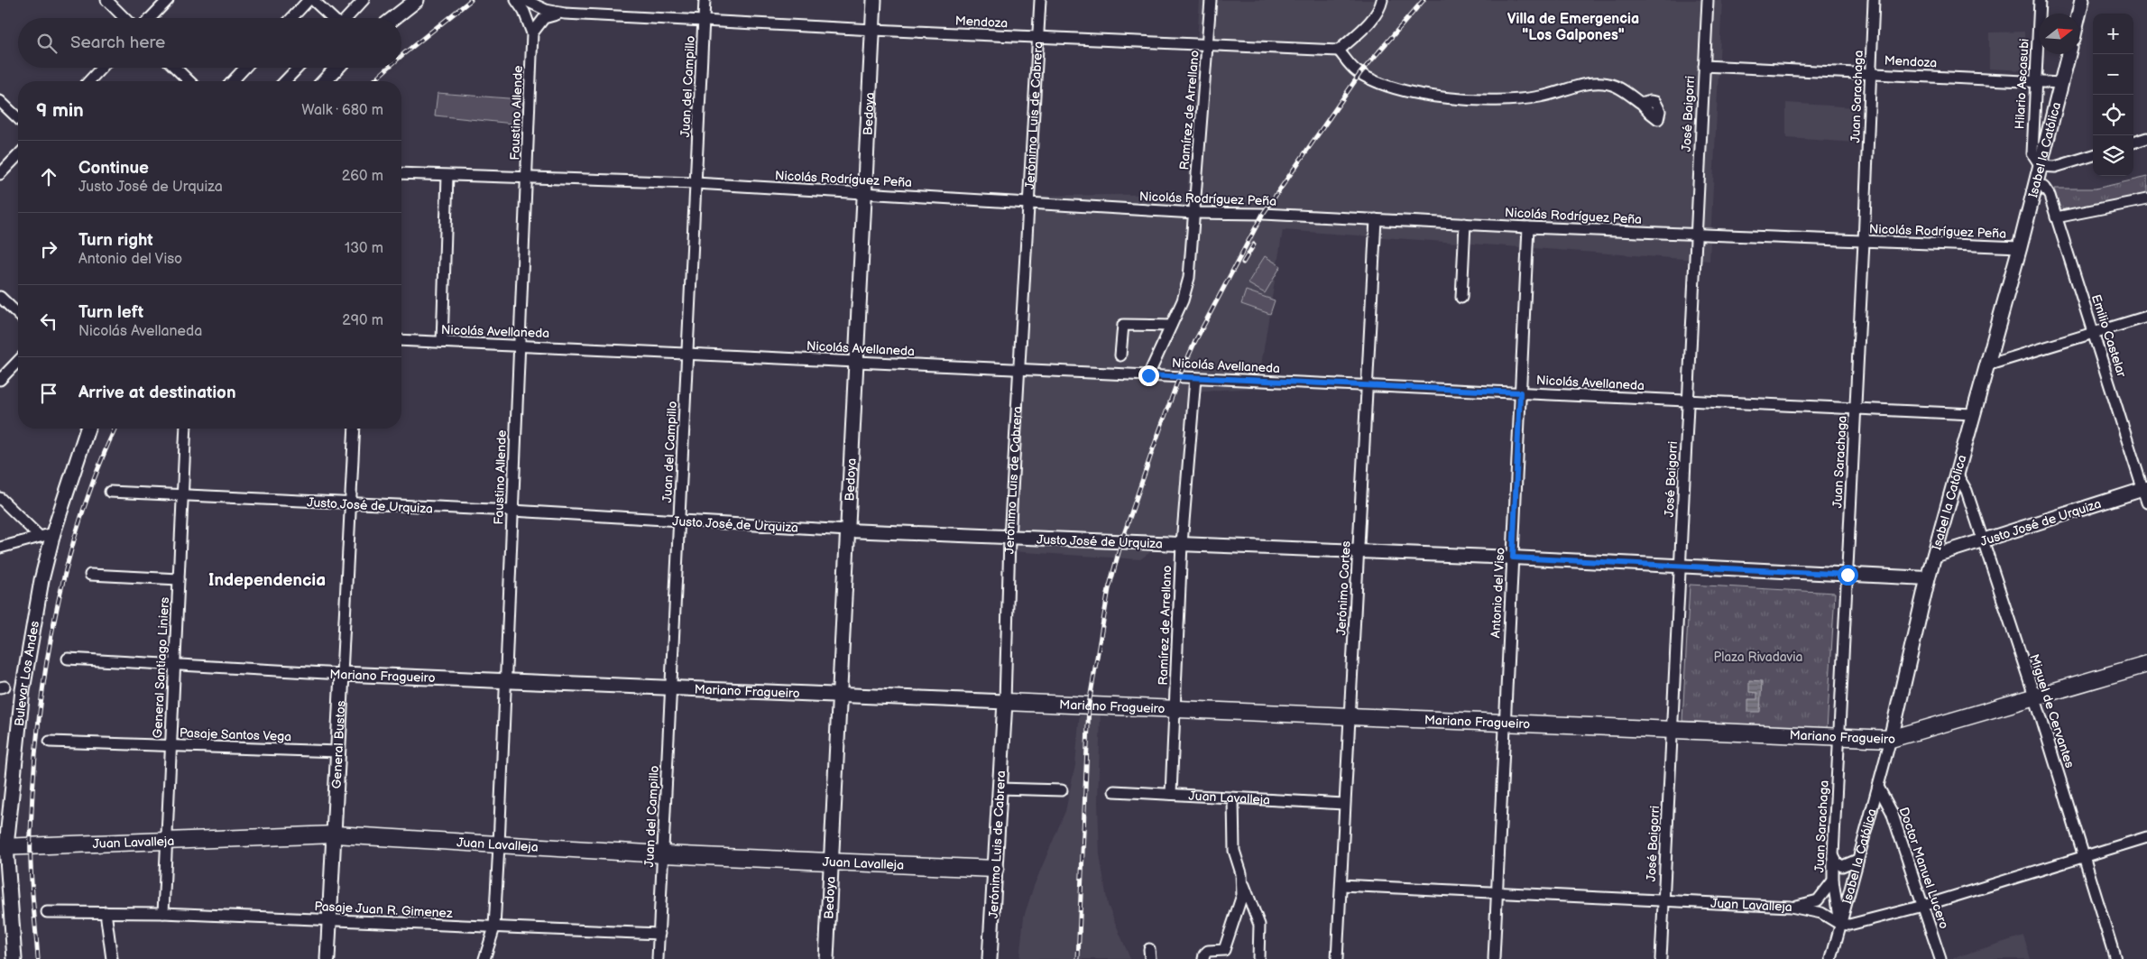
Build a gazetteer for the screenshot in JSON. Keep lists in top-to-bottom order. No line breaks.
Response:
{"streets":{"main road":["Bedoya","Jerónimo Luis de Cabrera","Isabel la Católica","Bulevar Los Andes","Mariano Fragueiro","General Bustos","Juan Lavalleja"],"street":["Mendoza","Hilario Ascasubi","Juan del Campillo","Juan Sarachaga","Ramírez de Arrellano","Faustino Allende","José Baigorri","Nicolás Rodríguez Peña","Nicolás Avellaneda","Emilio Castelar","Justo José de Urquiza","Jerónimo Cortes","Antonio del Viso","General Santiago Liniers","Miguel de Cervantes","Pasaje Santos Vega","Doctor Manuel Lucero","Pasaje Juan R. Gimenez"]},"crossings":[["Mendoza","Hilario Ascasubi"],["Mendoza","Juan del Campillo"],["Mendoza","Juan Sarachaga"],["Mendoza","Ramírez de Arrellano"],["Mendoza","Faustino Allende"],["Mendoza","José Baigorri"],["Mendoza","Bedoya"],["Mendoza","Jerónimo Luis de Cabrera"],["Mendoza","Isabel la Católica"],["Hilario Ascasubi","Isabel la Católica"],["Juan del Campillo","Nicolás Rodríguez Peña"],["Juan del Campillo","Nicolás Avellaneda"],["Juan del Campillo","Justo José de Urquiza"],["Juan del Campillo","Mariano Fragueiro"],["Juan del Campillo","Juan Lavalleja"],["Juan del Campillo","Pasaje Juan R. Gimenez"],["Juan Sarachaga","Isabel la Católica"],["Juan Sarachaga","Nicolás Rodríguez Peña"],["Juan Sarachaga","Nicolás Avellaneda"],["Juan Sarachaga","Justo José de Urquiza"],["Juan Sarachaga","Mariano Fragueiro"],["Juan Sarachaga","Juan Lavalleja"],["Ramírez de Arrellano","Nicolás Rodríguez Peña"],["Ramírez de Arrellano","Nicolás Avellaneda"],["Ramírez de Arrellano","Justo José de Urquiza"],["Ramírez de Arrellano","Mariano Fragueiro"],["Ramírez de Arrellano","Juan Lavalleja"],["Faustino Allende","Nicolás Rodríguez Peña"],["Faustino Allende","Nicolás Avellaneda"],["Faustino Allende","Justo José de Urquiza"],["Faustino Allende","Mariano Fragueiro"],["Faustino Allende","Juan Lavalleja"],["Faustino Allende","Pasaje Juan R. Gimenez"],["José Baigorri","Nicolás Rodríguez Peña"],["José Baigorri","Nicolás Avellaneda"],["José Baigorri","Justo José de Urquiza"],["José Baigorri","Mariano Fragueiro"],["José Baigorri","Juan Lavalleja"],["Bedoya","Nicolás Rodríguez Peña"],["Bedoya","Nicolás Avellaneda"],["Bedoya","Justo José de Urquiza"],["Bedoya","Mariano Fragueiro"],["Bedoya","Juan Lavalleja"],["Jerónimo Luis de Cabrera","Nicolás Rodríguez Peña"],["Jerónimo Luis de Cabrera","Nicolás Avellaneda"],["Jerónimo Luis de Cabrera","Justo José de Urquiza"],["Jerónimo Luis de Cabrera","Mariano Fragueiro"],["Jerónimo Luis de Cabrera","Juan Lavalleja"],["Isabel la Católica","Nicolás Rodríguez Peña"],["Isabel la Católica","Nicolás Avellaneda"],["Isabel la Católica","Emilio Castelar"],["Isabel la Católica","Justo José de Urquiza"],["Isabel la Católica","Mariano Fragueiro"],["Isabel la Católica","Miguel de Cervantes"],["Isabel la Católica","Juan Lavalleja"],["Isabel la Católica","Doctor Manuel Lucero"],["Nicolás Rodríguez Peña","Jerónimo Cortes"],["Nicolás Rodríguez Peña","Antonio del Viso"],["Nicolás Avellaneda","Jerónimo Cortes"],["Nicolás Avellaneda","Antonio del Viso"],["Emilio Castelar","Justo José de Urquiza"],["Justo José de Urquiza","Jerónimo Cortes"],["Justo José de Urquiza","Antonio del Viso"],["Justo José de Urquiza","General Santiago Liniers"],["Justo José de Urquiza","Miguel de Cervantes"],["Justo José de Urquiza","General Bustos"],["Jerónimo Cortes","Mariano Fragueiro"],["Jerónimo Cortes","Juan Lavalleja"],["Antonio del Viso","Mariano Fragueiro"],["Antonio del Viso","Juan Lavalleja"],["General Santiago Liniers","Mariano Fragueiro"],["General Santiago Liniers","Pasaje Santos Vega"],["General Santiago Liniers","Juan Lavalleja"],["General Santiago Liniers","Pasaje Juan R. Gimenez"],["Bulevar Los Andes","Juan Lavalleja"],["Mariano Fragueiro","Miguel de Cervantes"],["Mariano Fragueiro","General Bustos"],["Pasaje Santos Vega","General Bustos"],["General Bustos","Juan Lavalleja"],["General Bustos","Pasaje Juan R. Gimenez"]],"districts":["Villa de Emergencia \"Los Galpones\"","Independencia"],"parks":["Plaza Rivadavia"],"north":"right","page":{"map_buttons":["+","−"],"search":"Search here","heading":["9 min","Walk · 680 m"],"list":[["Continue","Justo José de Urquiza","260 m"],["Turn right","Antonio del Viso","130 m"],["Turn left","Nicolás Avellaneda","290 m"],"Arrive at destination"]}}
